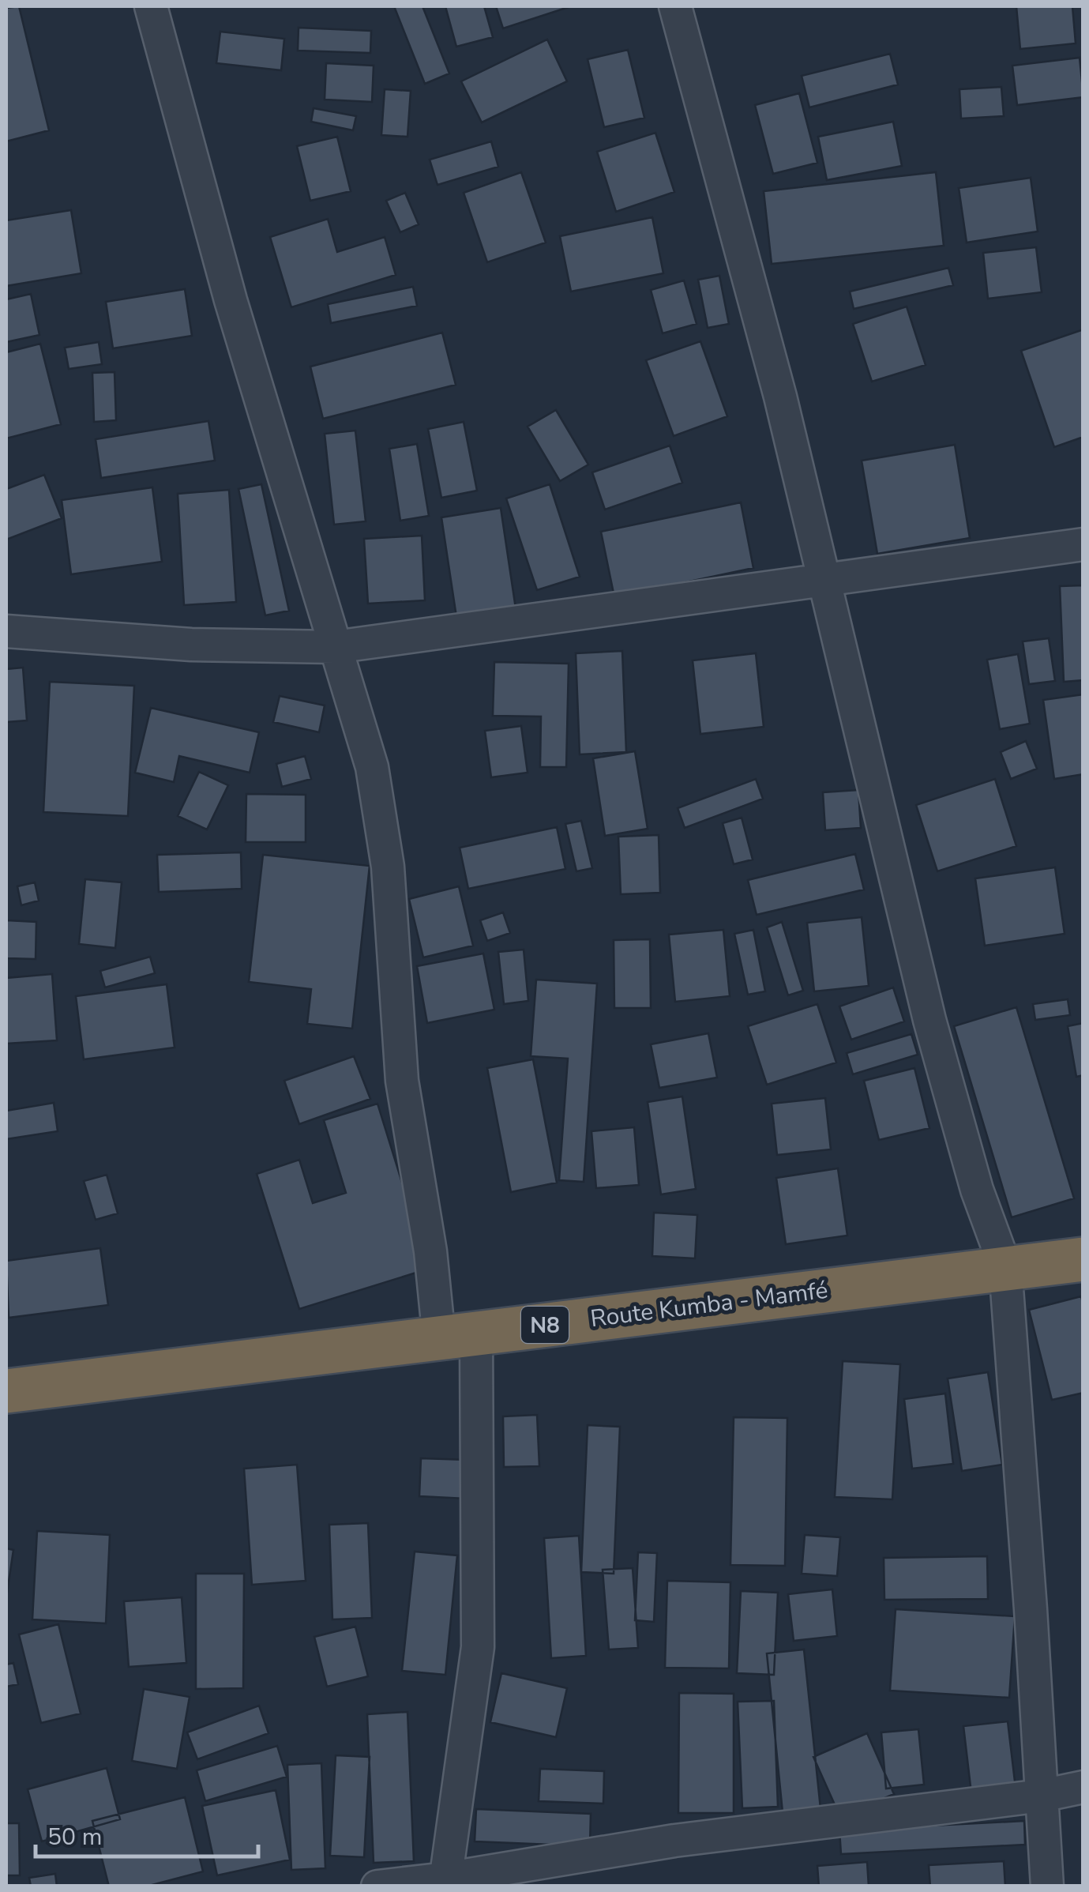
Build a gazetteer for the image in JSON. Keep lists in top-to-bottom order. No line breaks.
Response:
{"streets":{"highway":["Route Kumba - Mamfé","N8"]},"scale_bar":"50 m"}
